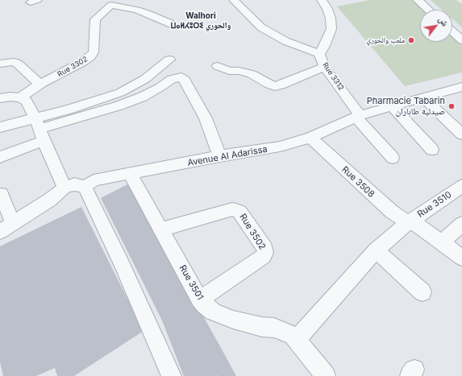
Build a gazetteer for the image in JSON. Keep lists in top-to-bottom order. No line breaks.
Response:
{"streets":{"street":["Rue 3302","Rue 3312","Avenue Al Adarissa","Rue 3508","Rue 3510","Rue 3502","Rue 3501"]},"crossings":[["Rue 3312","Avenue Al Adarissa"],["Avenue Al Adarissa","Rue 3508"],["Avenue Al Adarissa","Rue 3501"],["Rue 3508","Rue 3510"],["Rue 3510","Rue 3501"],["Rue 3502","Rue 3501"]],"districts":["Walhori ⵡⴰⵍⵃⵓⵔⵉ والحوري"],"places":["ملعب والحوري","Pharmacie Tabarin صيدلية طاباران"],"north":"top right"}
